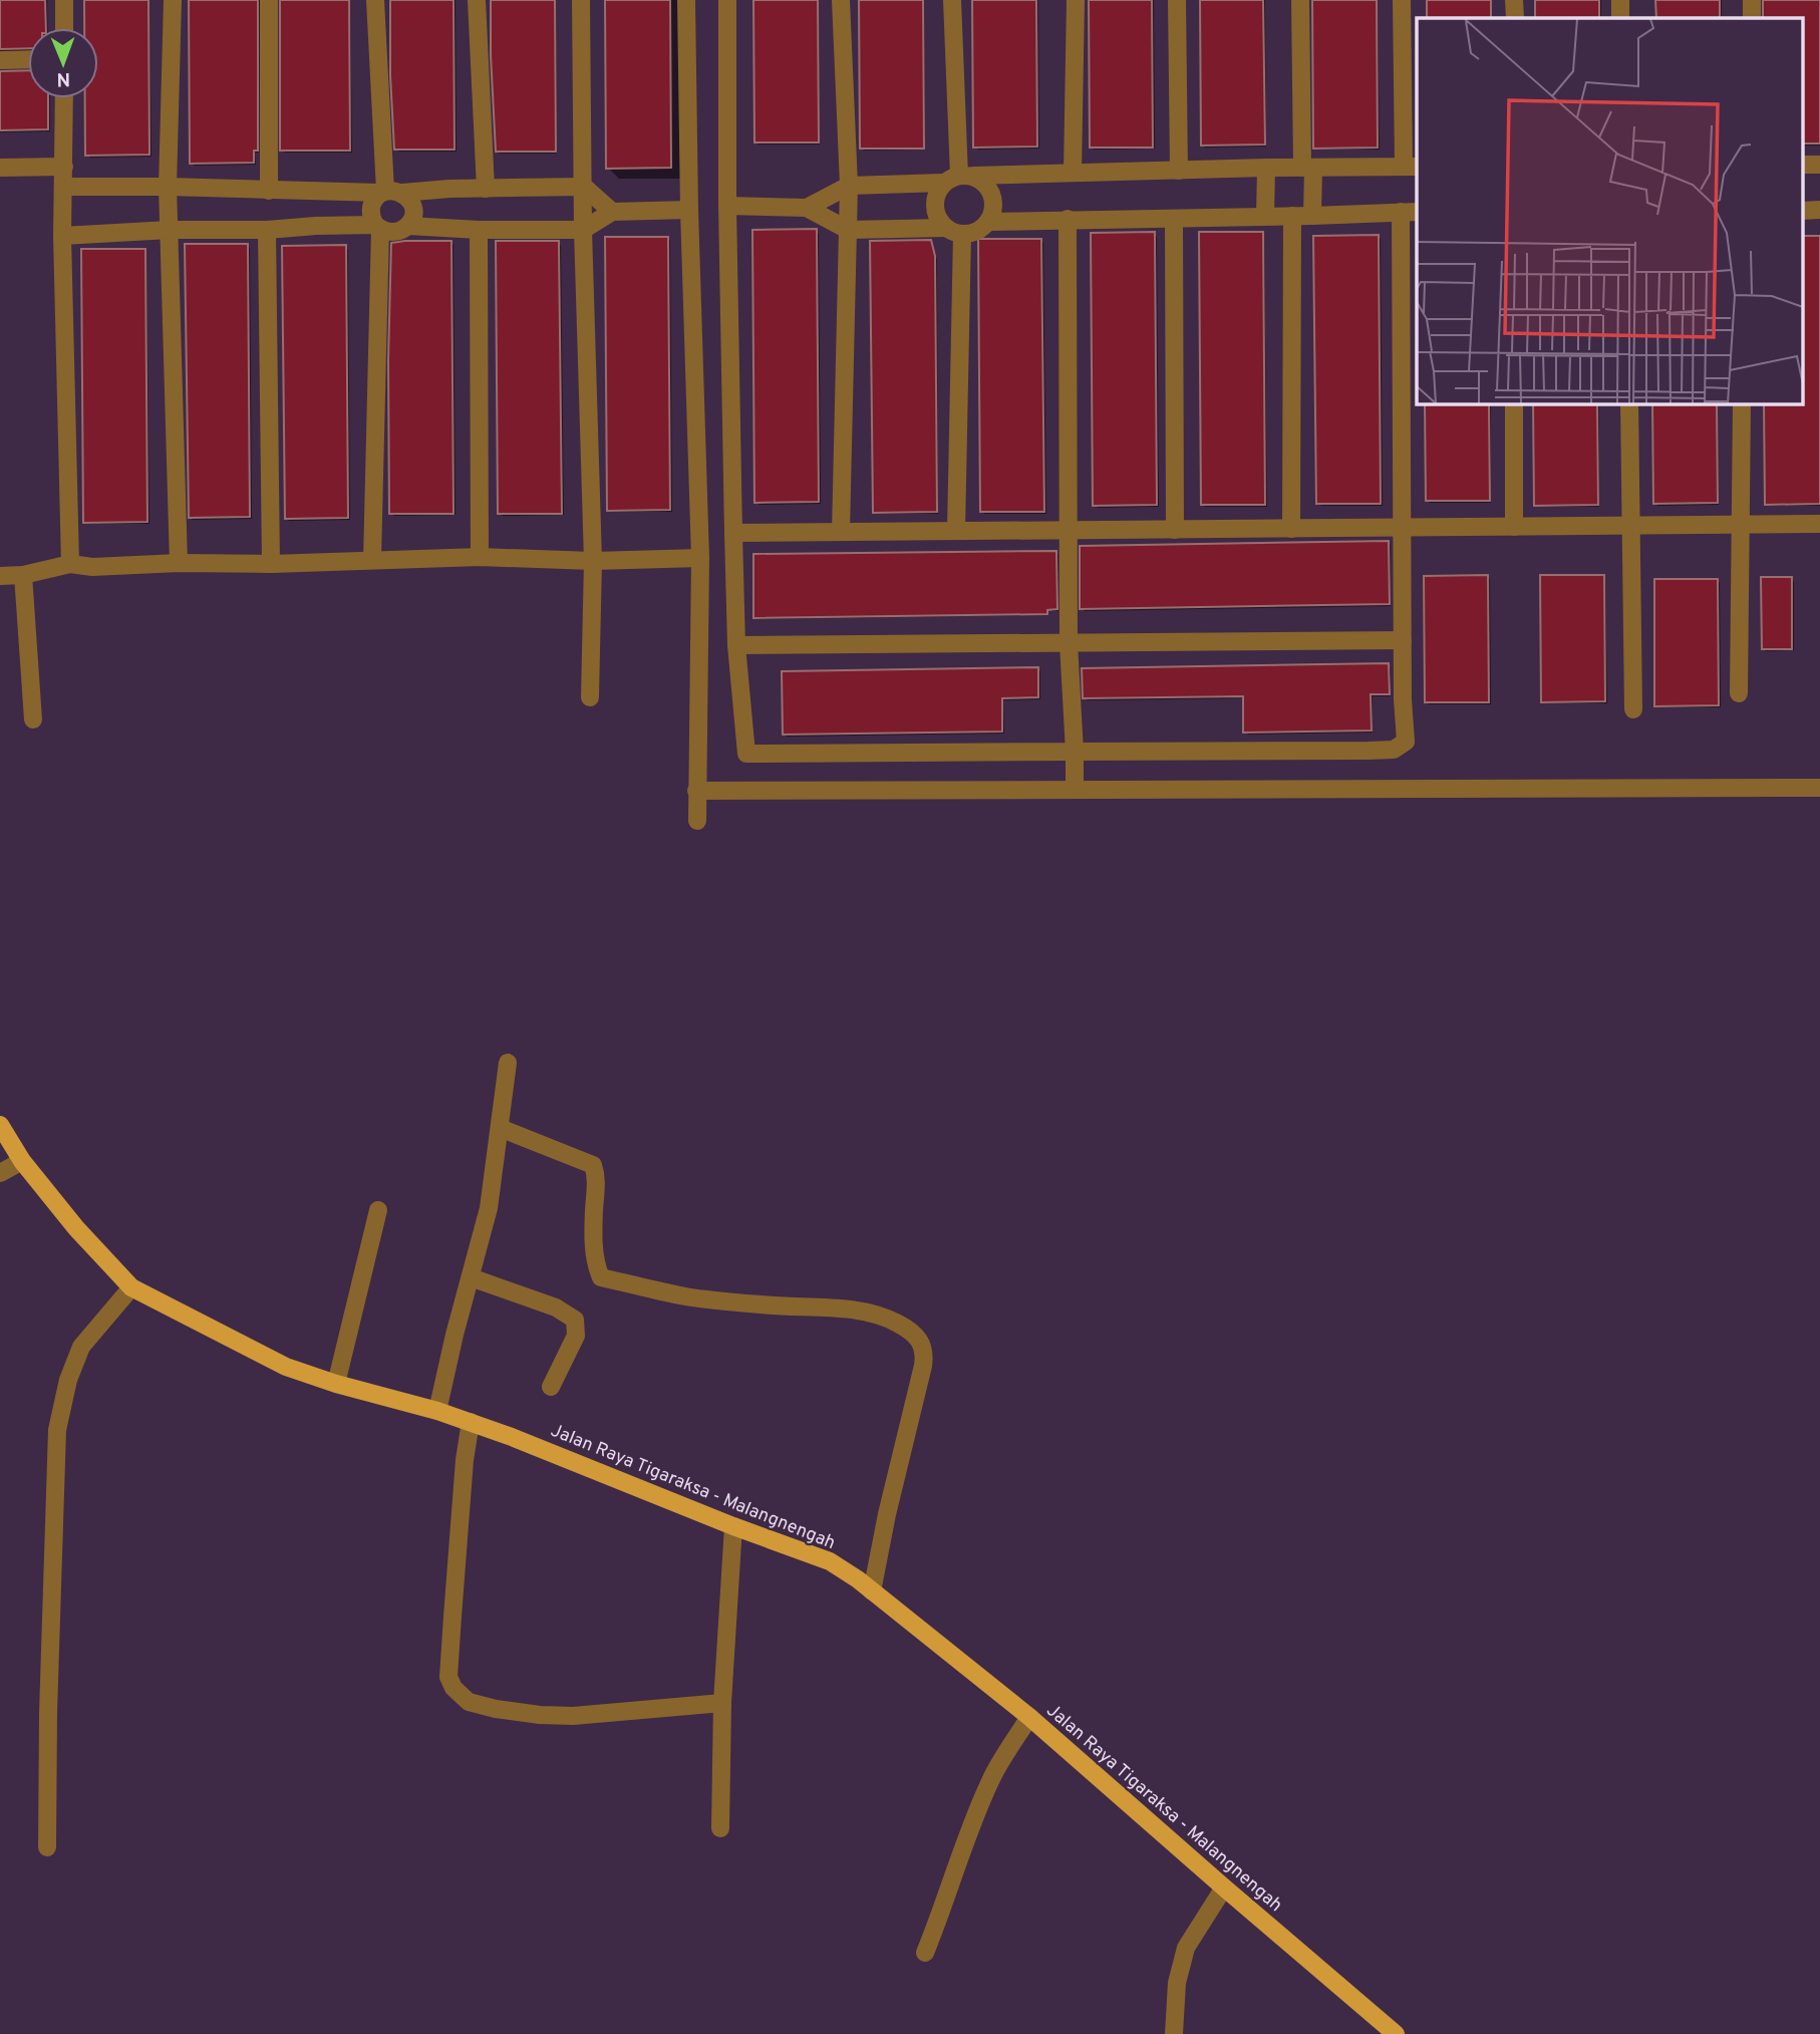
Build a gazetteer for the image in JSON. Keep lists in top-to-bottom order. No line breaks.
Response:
{"streets":{"main road":["Jalan Raya Tigaraksa - Malangnengah"]},"north":"bottom"}
